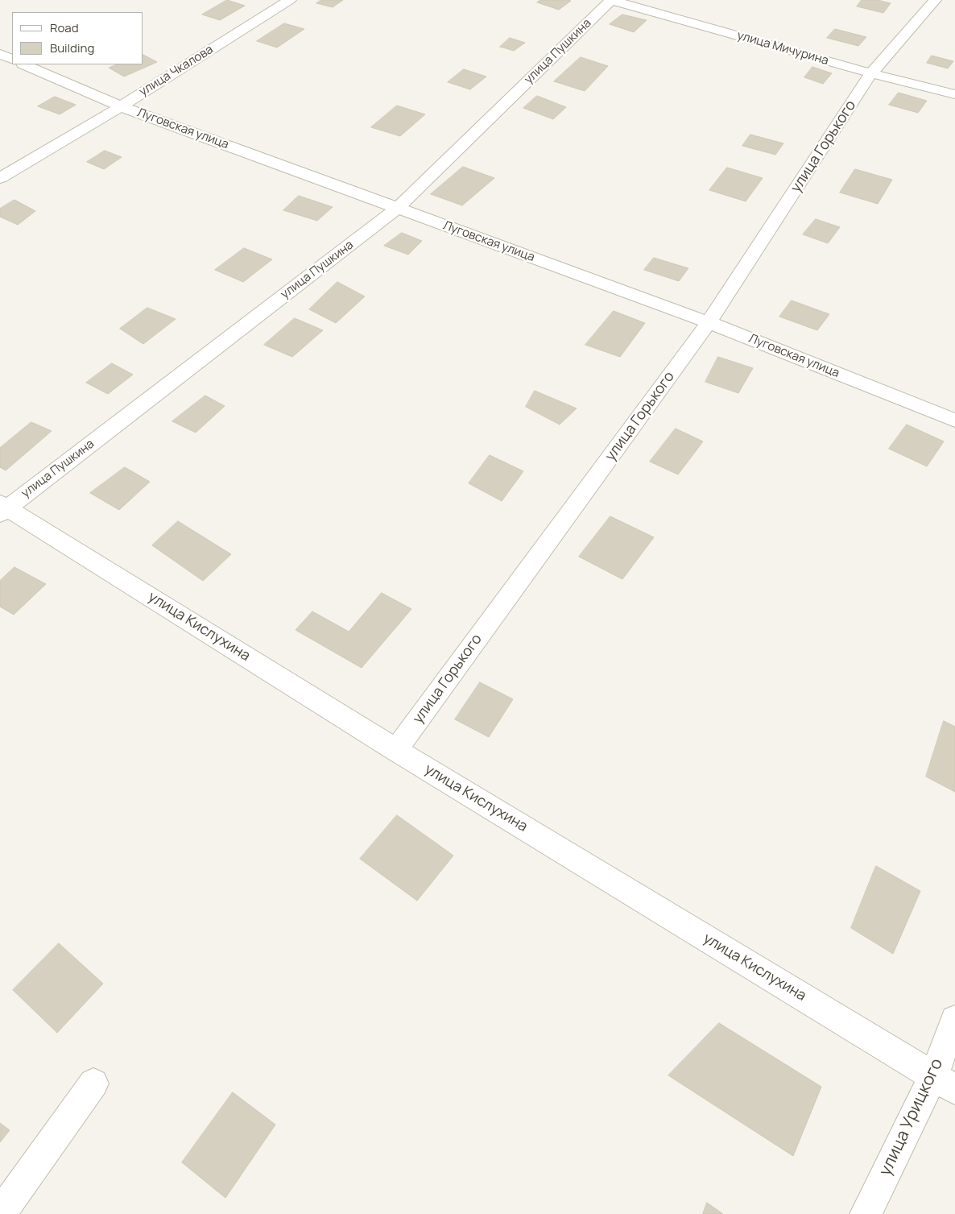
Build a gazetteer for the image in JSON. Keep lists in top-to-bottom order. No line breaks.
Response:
{"streets":{"street":["улица Мичурина","улица Пушкина","улица Чкалова","Луговская улица","улица Горького","улица Кислухина","улица Урицкого"]},"crossings":[["улица Мичурина","улица Пушкина"],["улица Мичурина","улица Горького"],["улица Пушкина","Луговская улица"],["улица Пушкина","улица Кислухина"],["улица Чкалова","Луговская улица"],["Луговская улица","улица Горького"],["улица Горького","улица Кислухина"],["улица Кислухина","улица Урицкого"]],"legend":["Road","Building"]}
